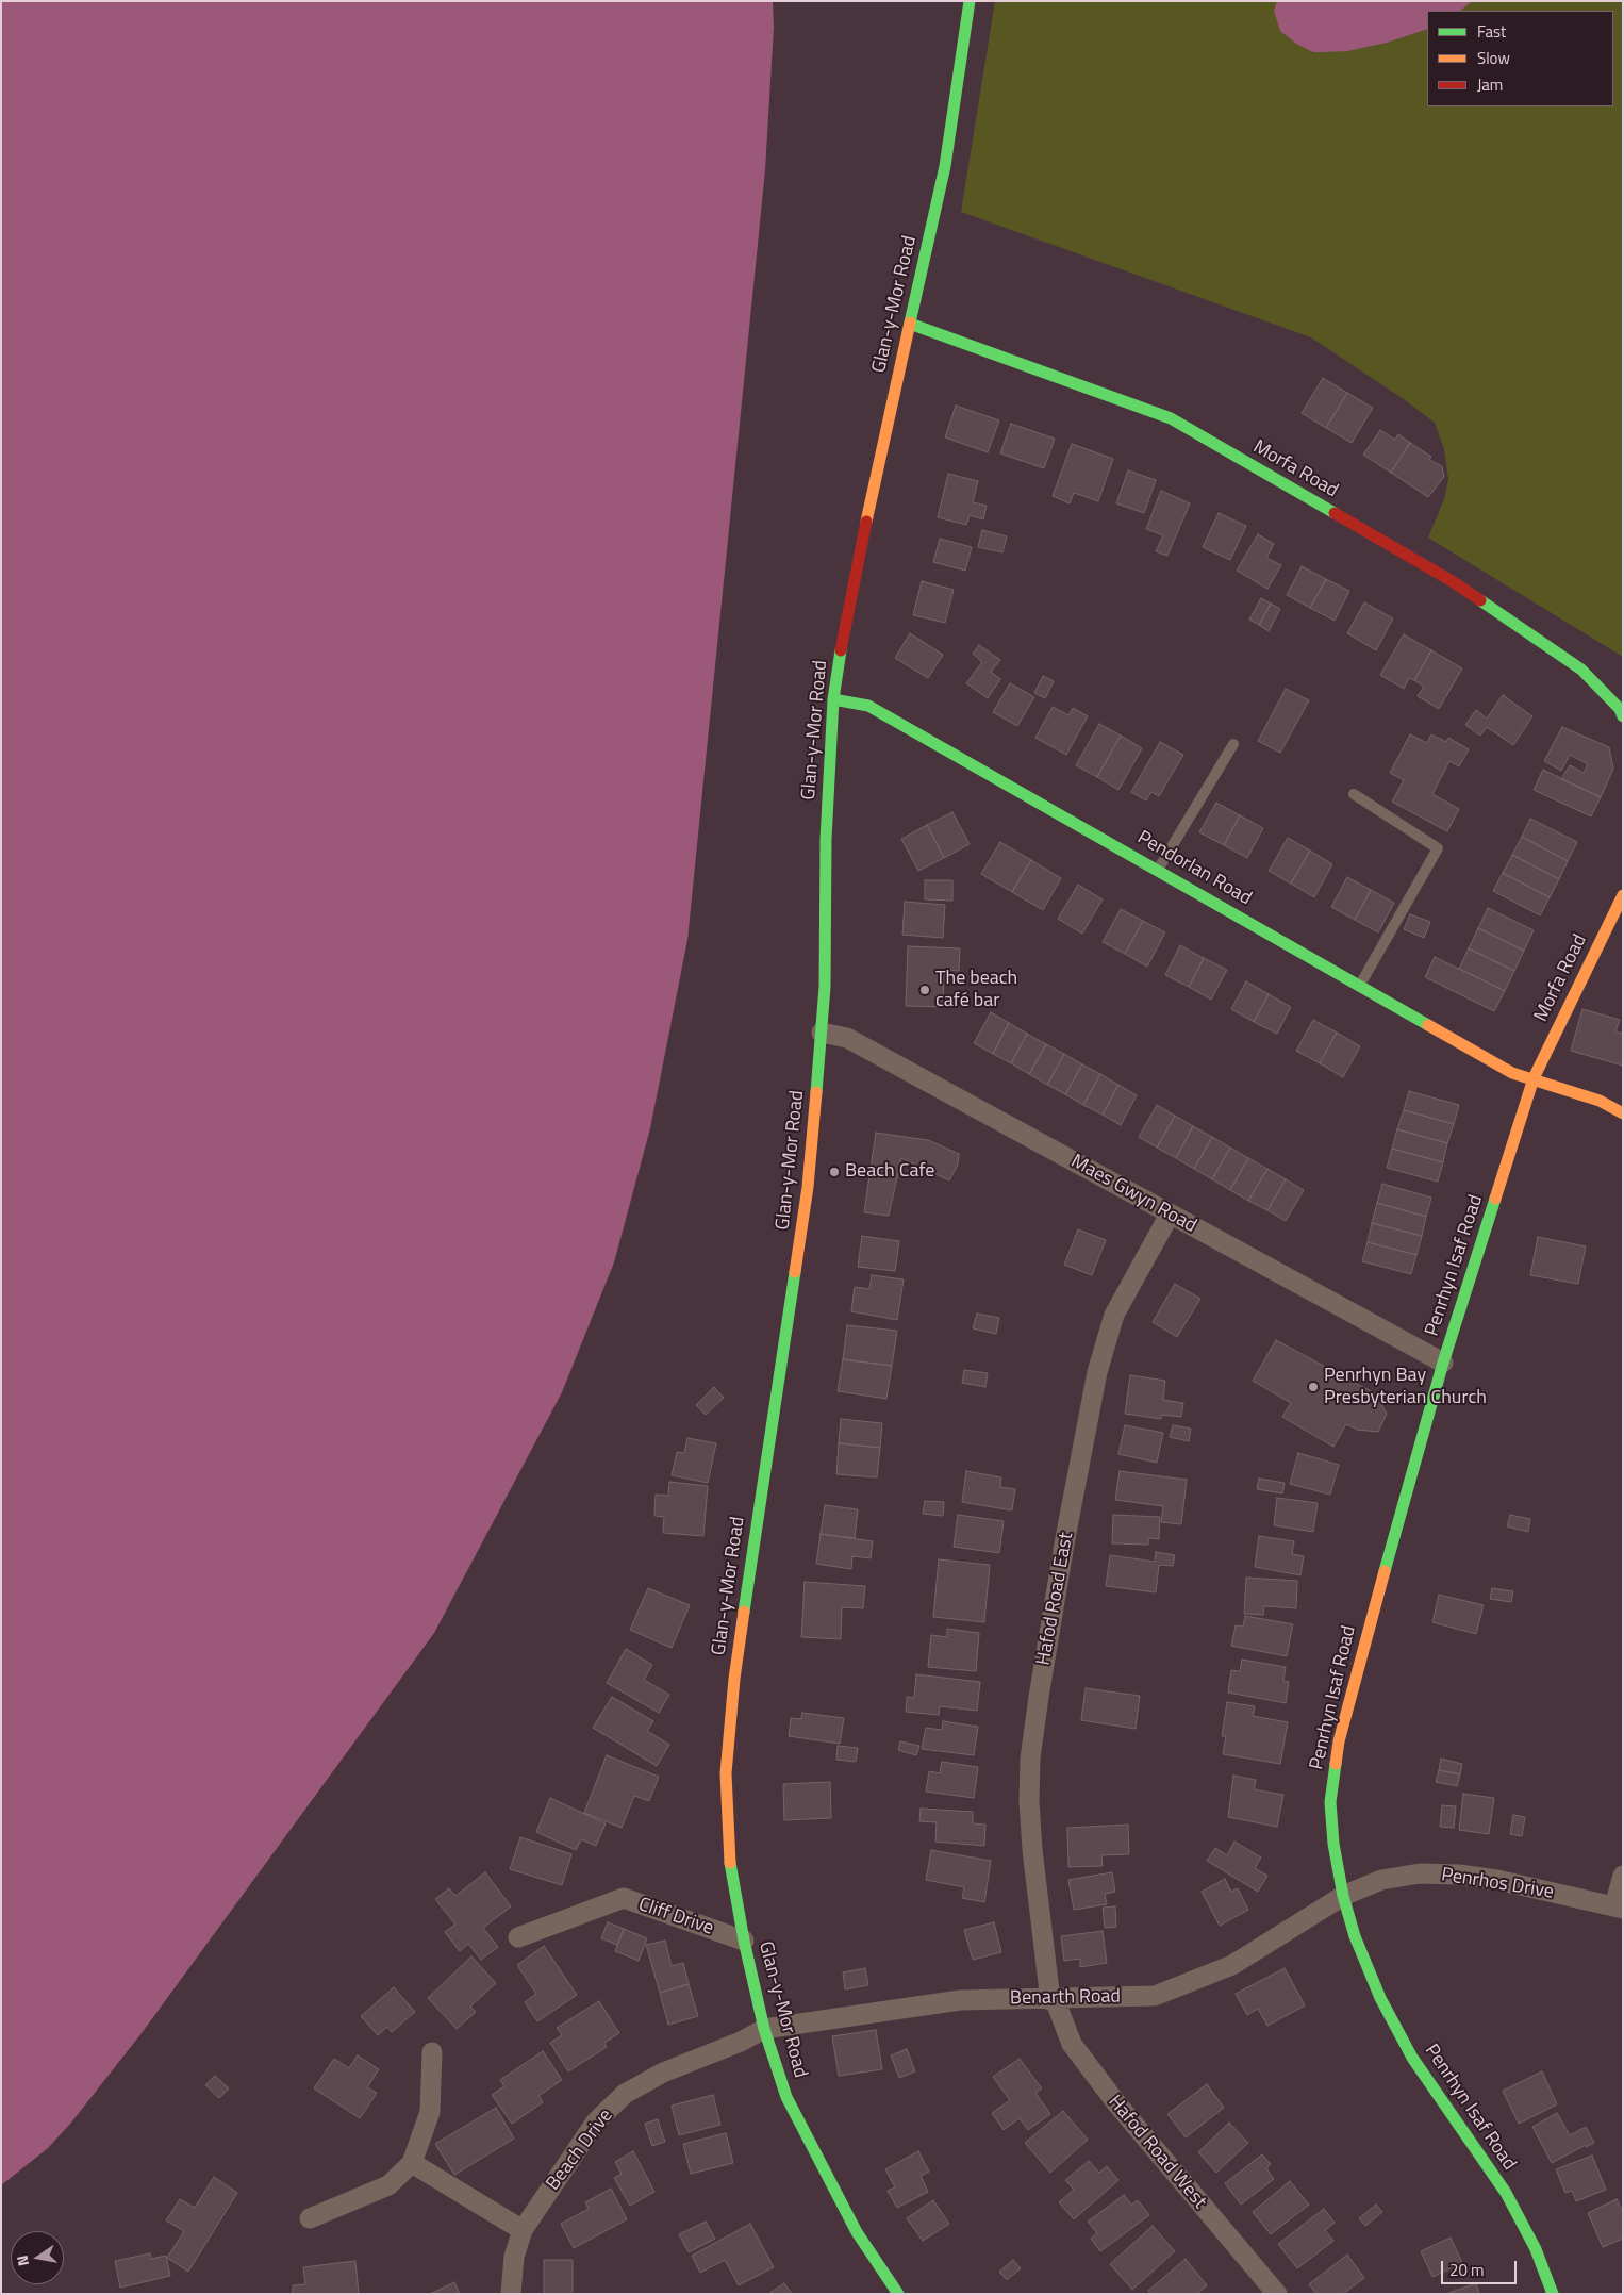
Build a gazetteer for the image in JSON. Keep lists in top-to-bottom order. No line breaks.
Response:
{"streets":{"street":["Glan-y-Mor Road","Morfa Road","Pendorlan Road","Maes Gwyn Road","Penrhyn Isaf Road","Hafod Road East","Penrhos Drive","Cliff Drive","Benarth Road","Beach Drive","Hafod Road West"]},"crossings":[["Glan-y-Mor Road","Morfa Road"],["Glan-y-Mor Road","Pendorlan Road"],["Glan-y-Mor Road","Maes Gwyn Road"],["Glan-y-Mor Road","Cliff Drive"],["Glan-y-Mor Road","Benarth Road"],["Glan-y-Mor Road","Beach Drive"],["Morfa Road","Pendorlan Road"],["Morfa Road","Penrhyn Isaf Road"],["Pendorlan Road","Penrhyn Isaf Road"],["Maes Gwyn Road","Penrhyn Isaf Road"],["Maes Gwyn Road","Hafod Road East"],["Penrhyn Isaf Road","Penrhos Drive"],["Penrhyn Isaf Road","Benarth Road"],["Hafod Road East","Benarth Road"],["Hafod Road East","Hafod Road West"],["Penrhos Drive","Benarth Road"],["Benarth Road","Beach Drive"],["Benarth Road","Hafod Road West"]],"places":["The beach café bar","Beach Cafe","Penrhyn Bay Presbyterian Church"],"legend":["Fast","Slow","Jam"],"scale_bar":"20 m","north":"left"}
